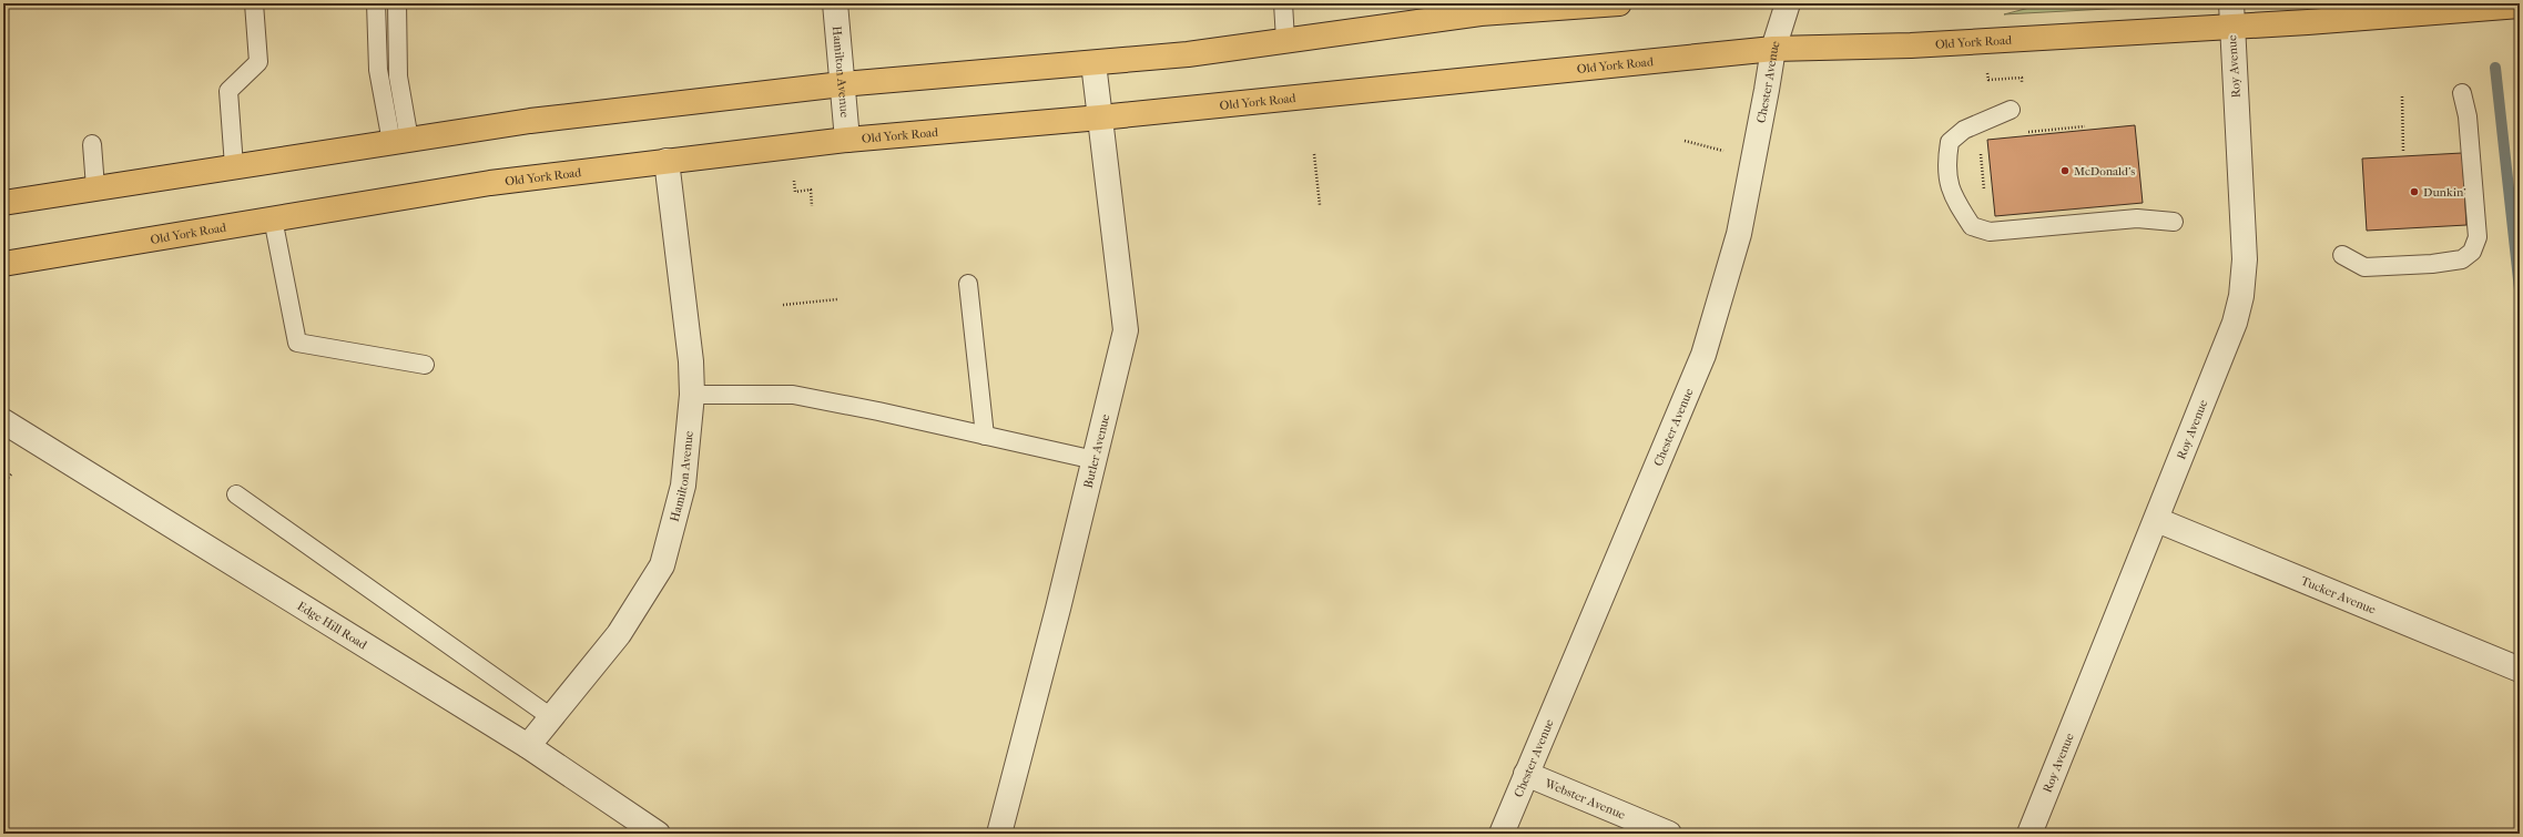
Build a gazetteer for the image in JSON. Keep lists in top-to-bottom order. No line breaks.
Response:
{"streets":{"highway":["Old York Road"],"street":["Roy Avenue","Hamilton Avenue","Chester Avenue","Butler Avenue","Tucker Avenue","Edge Hill Road","Webster Avenue"]},"crossings":[["Old York Road","Roy Avenue"],["Old York Road","Hamilton Avenue"],["Old York Road","Chester Avenue"],["Old York Road","Butler Avenue"],["Roy Avenue","Tucker Avenue"],["Hamilton Avenue","Edge Hill Road"],["Chester Avenue","Webster Avenue"]],"places":["McDonald's","Dunkin'"]}
